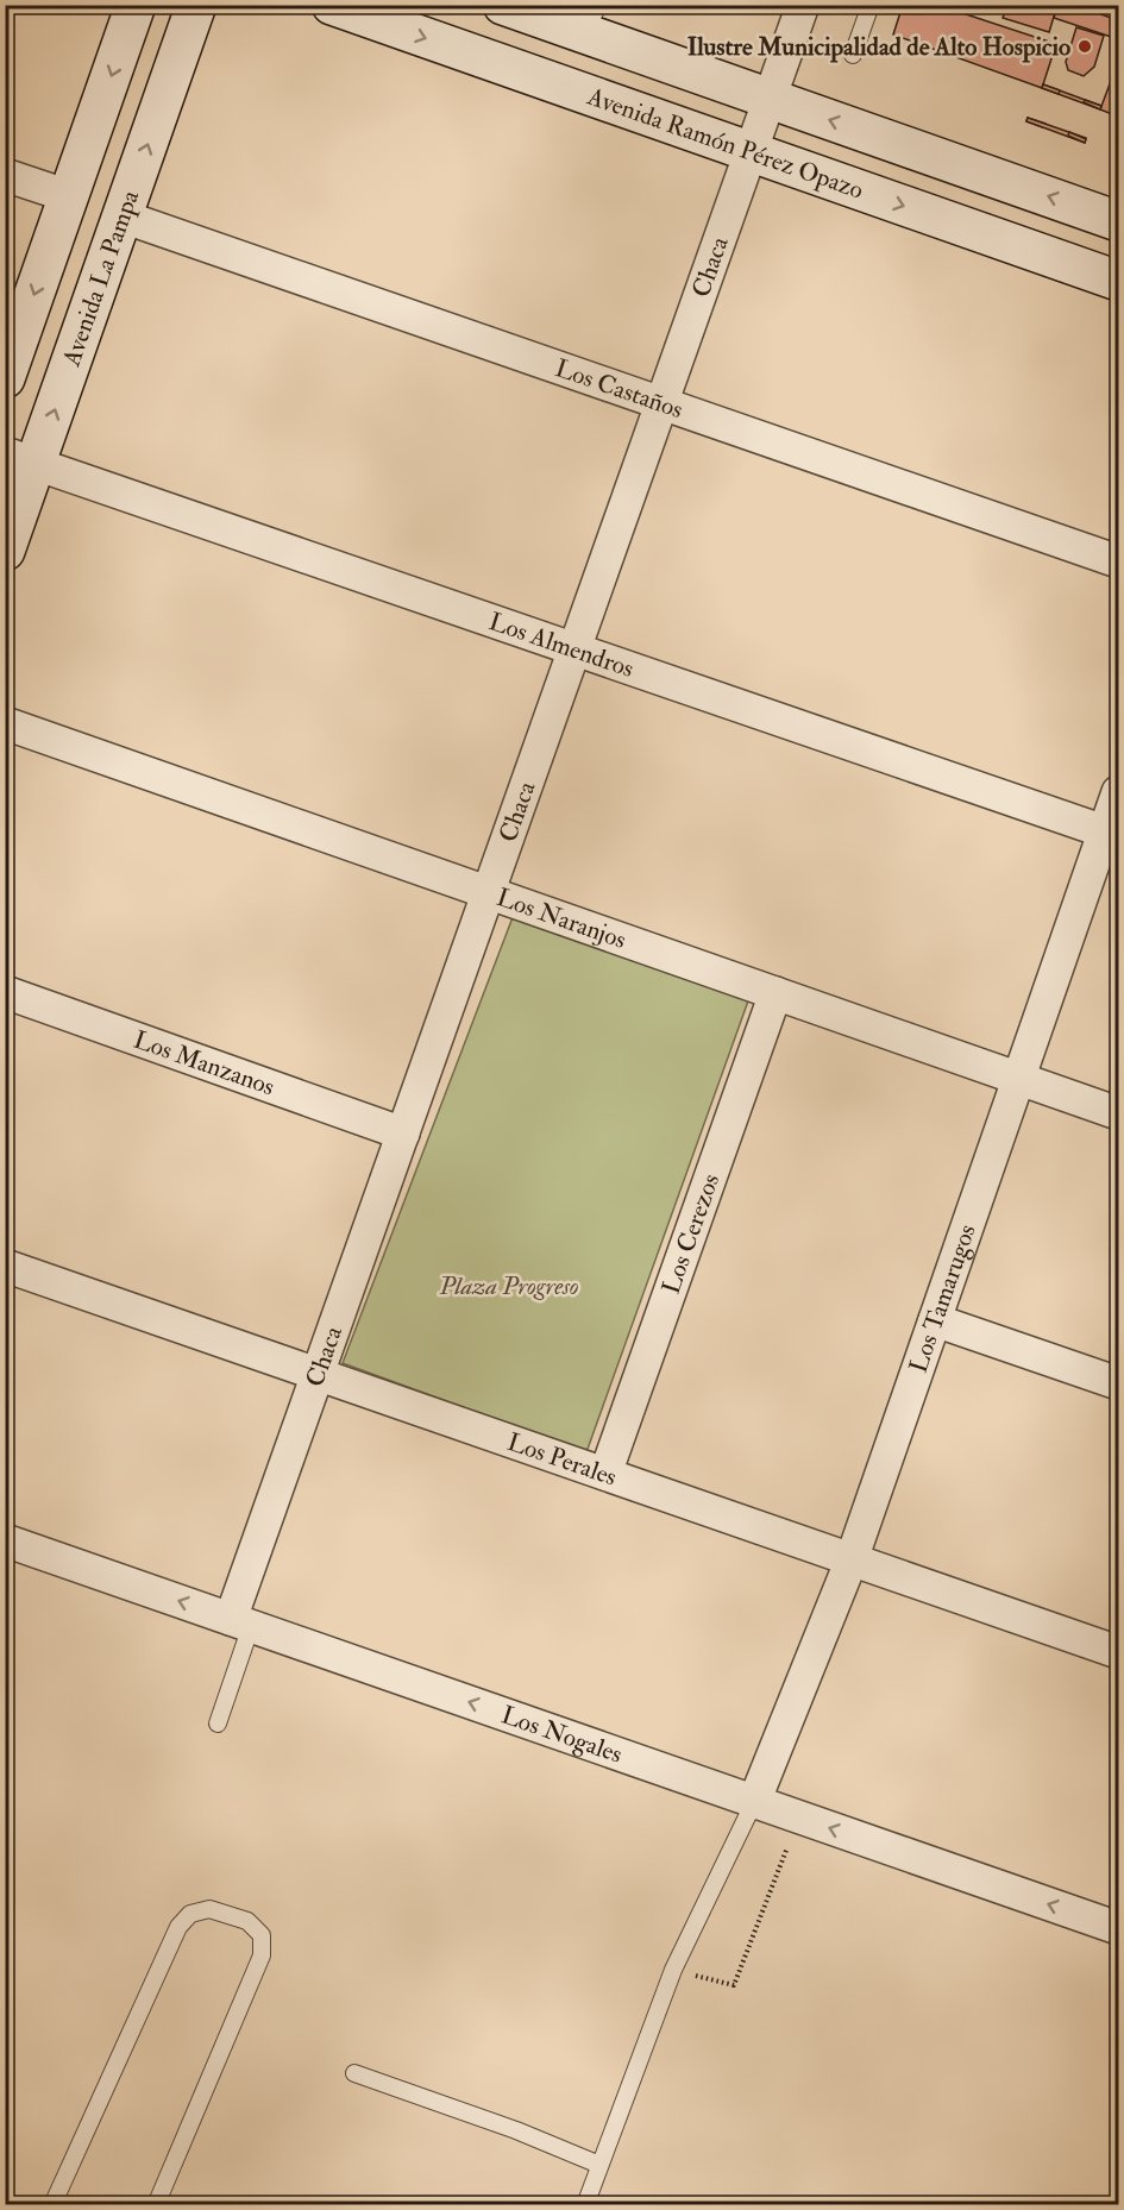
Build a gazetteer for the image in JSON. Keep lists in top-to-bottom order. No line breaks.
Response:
{"streets":{"street":["Avenida Ramón Pérez Opazo","Chaca","Avenida La Pampa","Los Castaños","Los Almendros","Los Naranjos","Los Manzanos","Los Cerezos","Los Tamarugos","Los Perales","Los Nogales"]},"crossings":[["Avenida Ramón Pérez Opazo","Chaca"],["Chaca","Los Castaños"],["Chaca","Los Almendros"],["Chaca","Los Naranjos"],["Chaca","Los Manzanos"],["Chaca","Los Perales"],["Chaca","Los Nogales"],["Avenida La Pampa","Los Castaños"],["Avenida La Pampa","Los Almendros"],["Los Almendros","Los Tamarugos"],["Los Naranjos","Los Cerezos"],["Los Naranjos","Los Tamarugos"],["Los Cerezos","Los Perales"],["Los Tamarugos","Los Perales"],["Los Tamarugos","Los Nogales"]],"one_way":["Los Nogales"],"parks":["Plaza Progreso"],"places":["Ilustre Municipalidad de Alto Hospicio"]}
